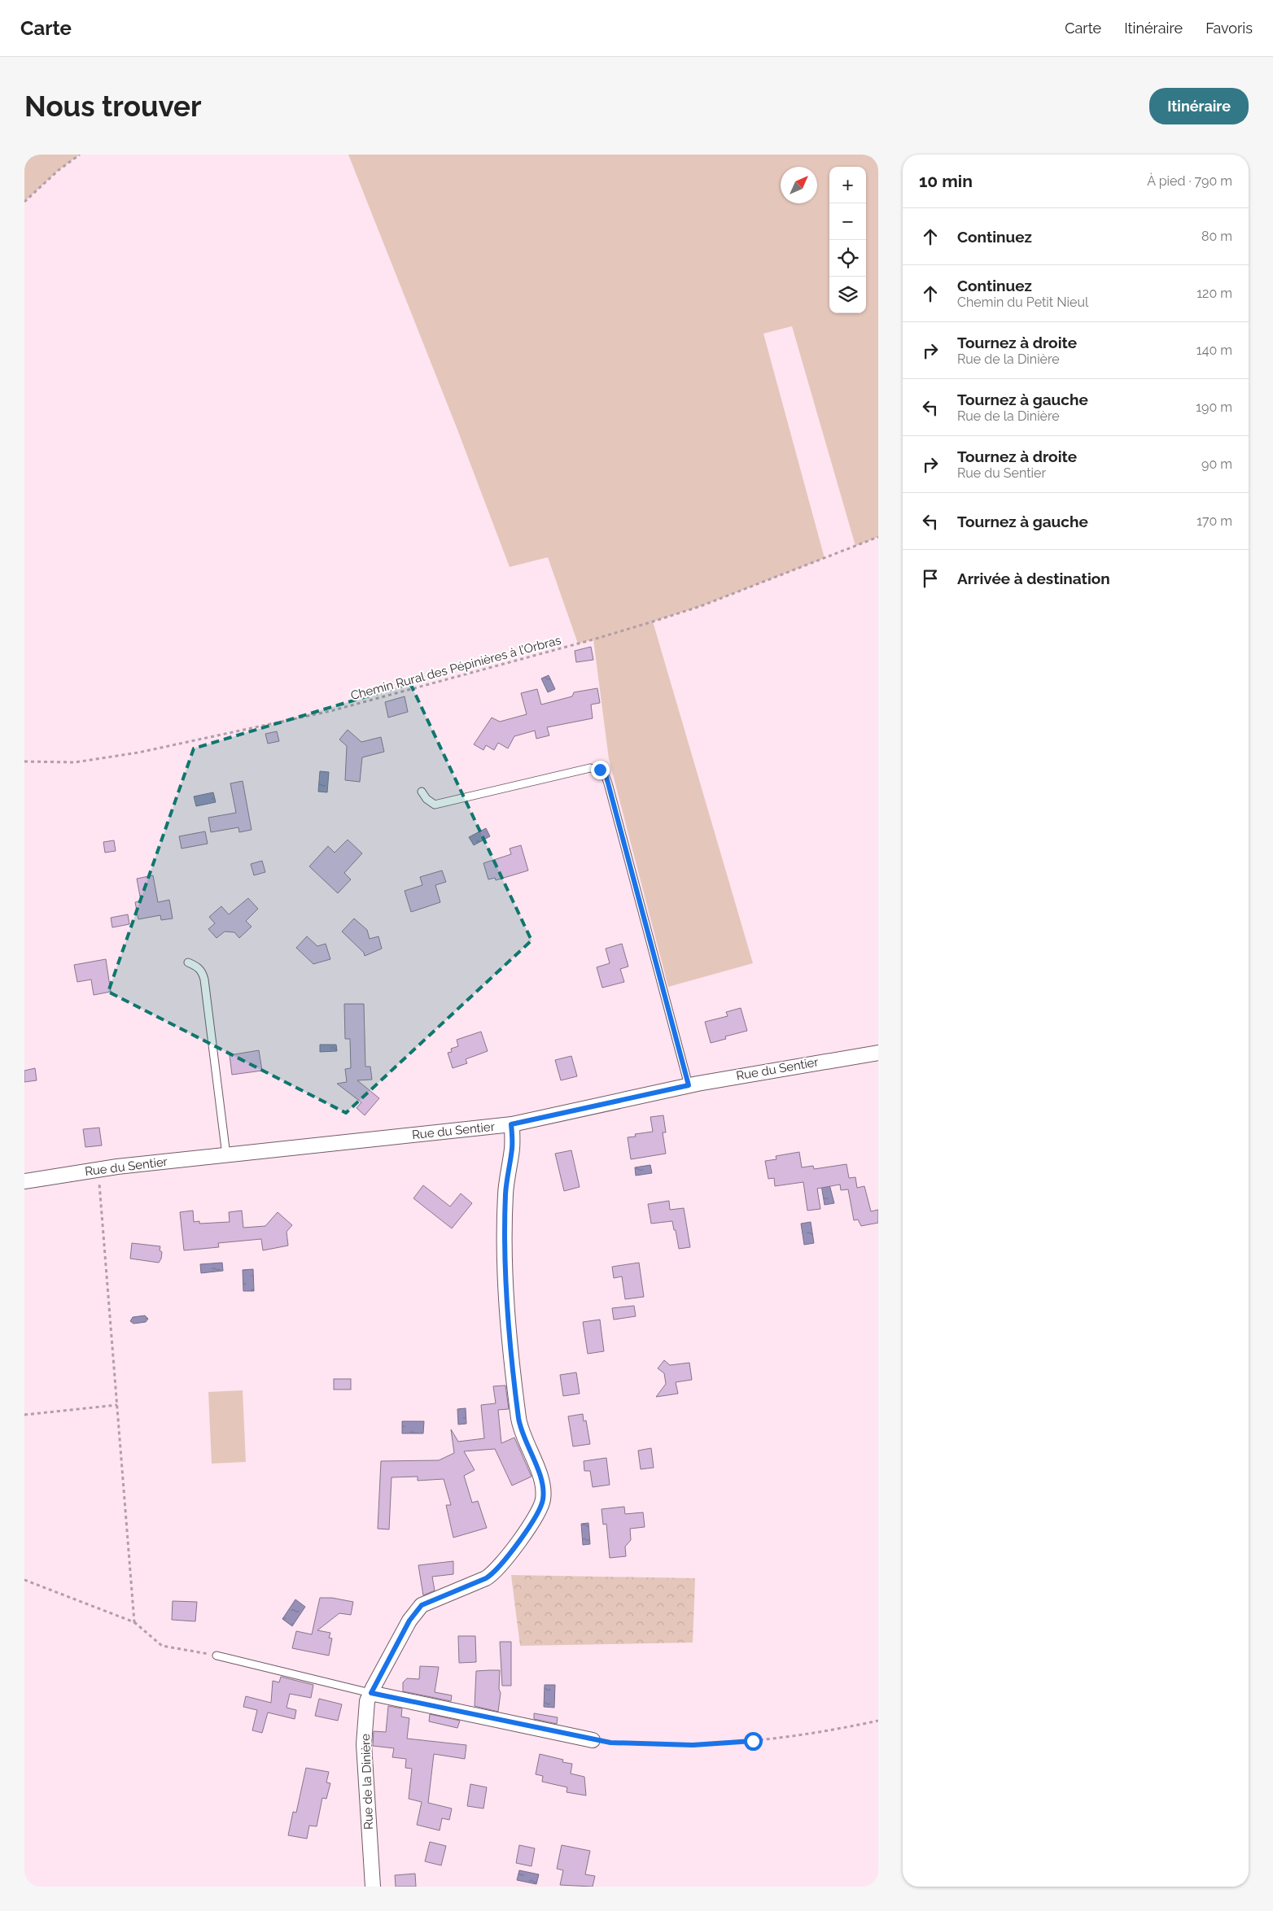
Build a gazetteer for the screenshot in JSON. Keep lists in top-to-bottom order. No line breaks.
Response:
{"streets":{"street":["Rue du Sentier","Rue de la Dinière"],"path":["Chemin Rural des Pépinières à l’Orbras"]},"crossings":[["Rue du Sentier","Rue de la Dinière"]],"north":"top right","page":{"header":"Carte","nav":["Carte","Itinéraire","Favoris"],"buttons":"Itinéraire","title":"Nous trouver","heading":["10 min","À pied · 790 m"],"map_buttons":["+","−"],"list":[["Continuez","80 m"],["Continuez","Chemin du Petit Nieul","120 m"],["Tournez à droite","Rue de la Dinière","140 m"],["Tournez à gauche","Rue de la Dinière","190 m"],["Tournez à droite","Rue du Sentier","90 m"],["Tournez à gauche","170 m"],"Arrivée à destination"]}}
